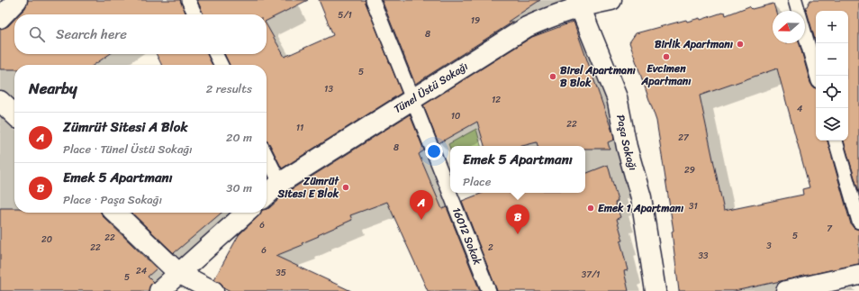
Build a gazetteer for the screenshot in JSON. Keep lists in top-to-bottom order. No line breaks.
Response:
{"streets":{"street":["Tünel Üstü Sokağı","Paşa Sokağı"],"lane":["16012 Sokak"]},"crossings":[["Tünel Üstü Sokağı","Paşa Sokağı"],["Tünel Üstü Sokağı","16012 Sokak"]],"places":["Birlik Apartmanı","Evcimen Apartmanı","Birel Apartmanı B Blok","Zümrüt Sitesi E Blok","Emek 1 Apartmanı"],"house_numbers":["5/1","19","8","5","13","12","4","10","22","11","27","8","29","31","6","7","5","22","20","3","22","2","6","33","24","35","37/1","5"],"north":"left","page":{"map_buttons":["+","−"],"search":"Search here","heading":["Nearby","2 results"],"list":[{"mark":"A","name":"Zümrüt Sitesi A Blok","note":"Place · Tünel Üstü Sokağı","value":"20 m"},{"mark":"B","name":"Emek 5 Apartmanı","note":"Place · Paşa Sokağı","value":"30 m"}],"popup":["Emek 5 Apartmanı","Place"],"pins":["A","B"]}}
